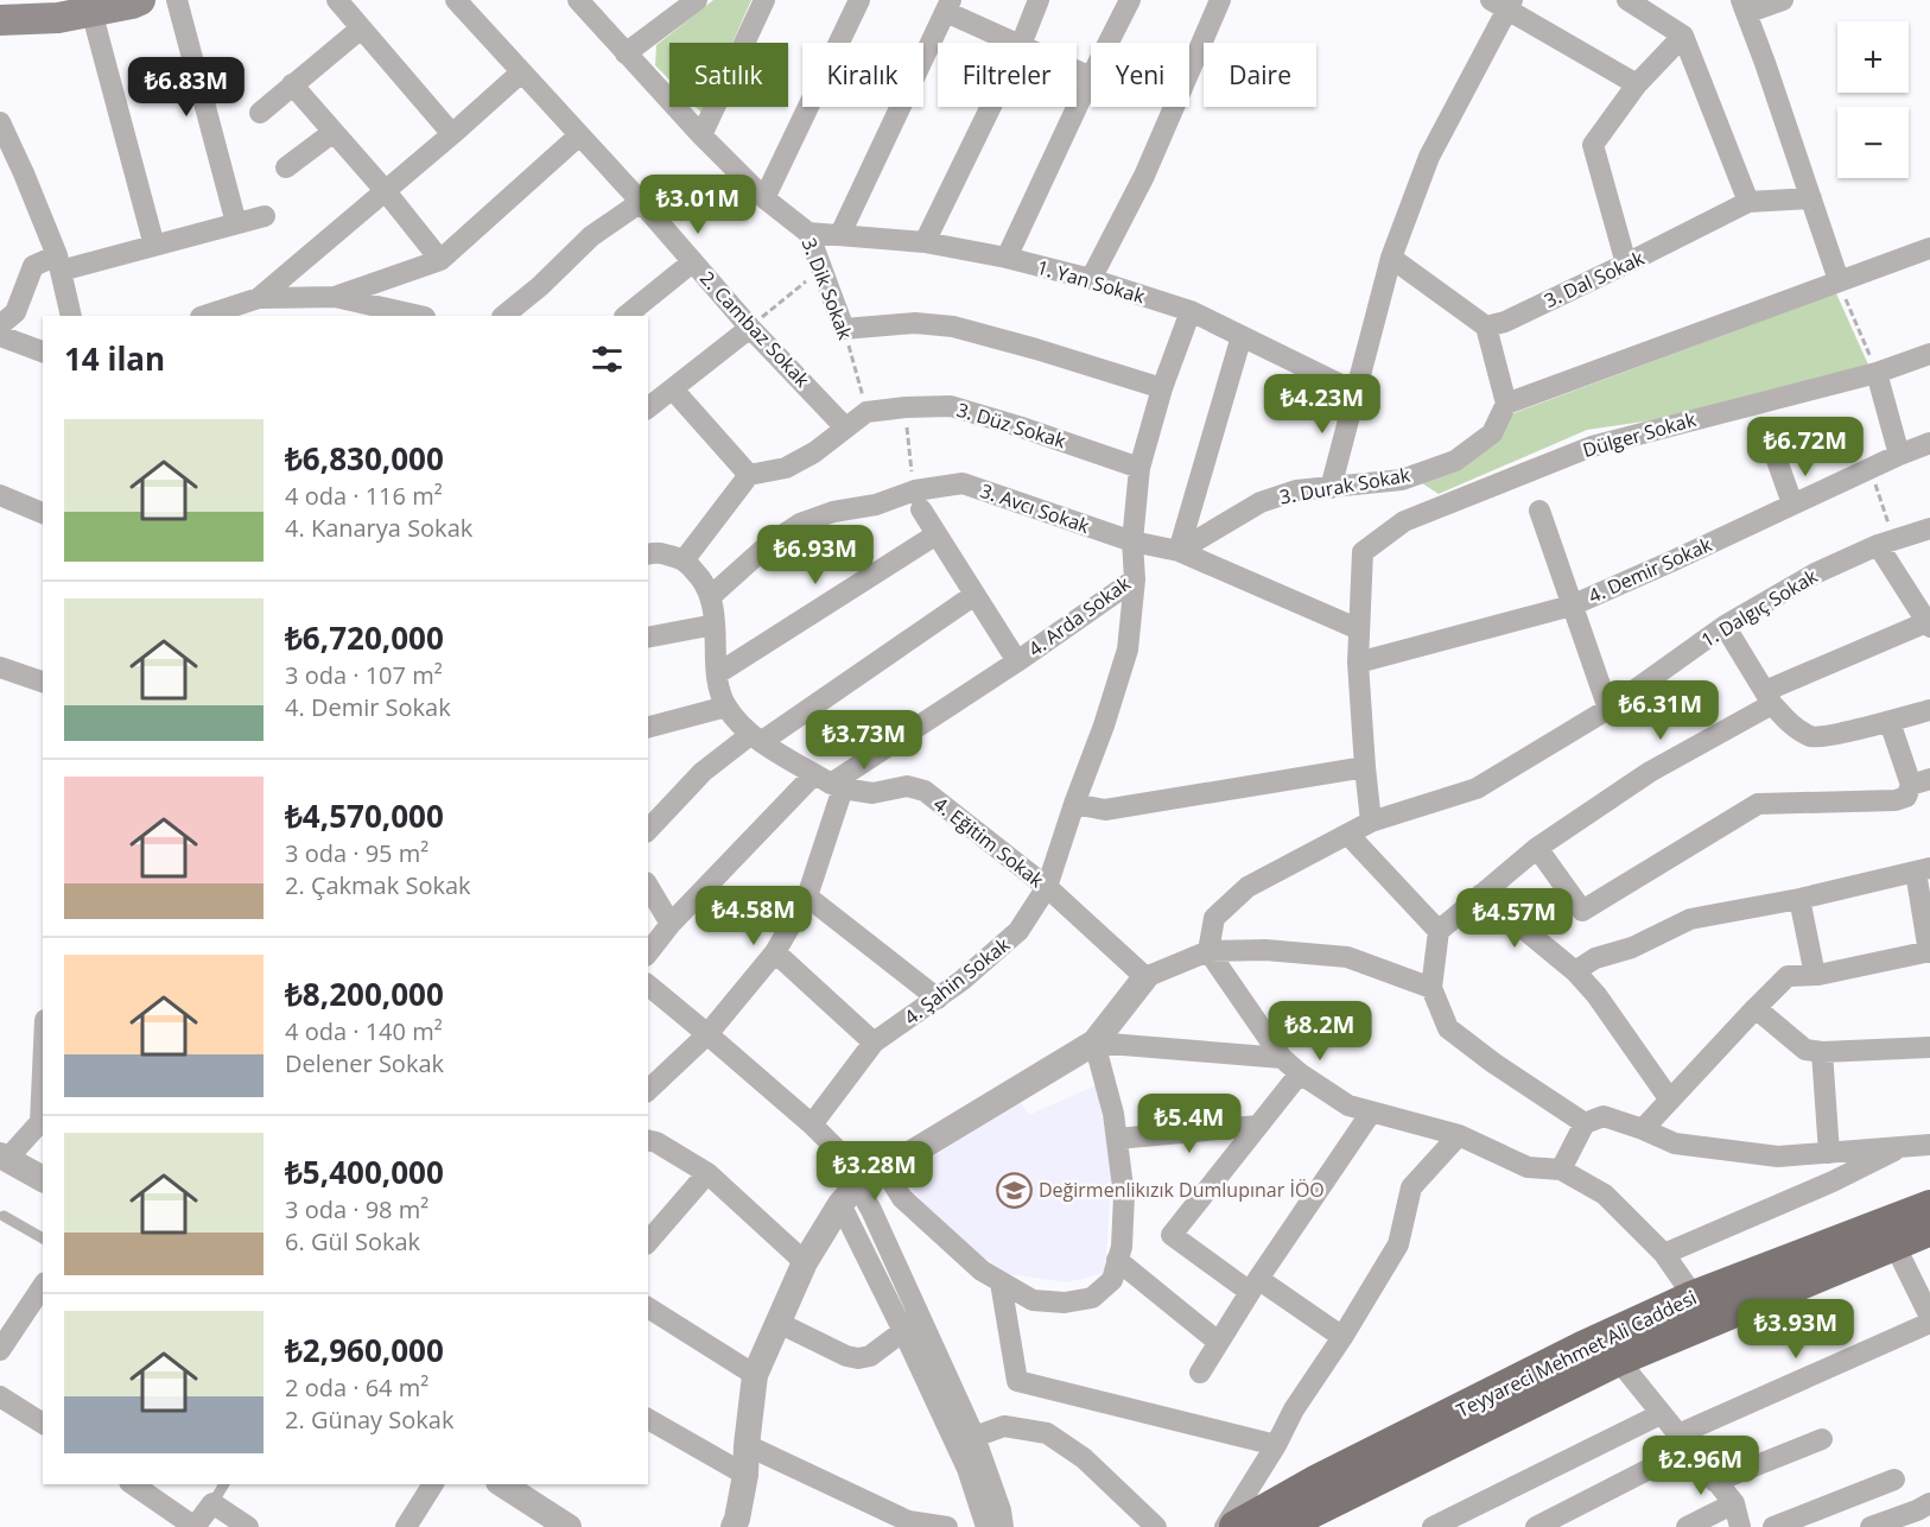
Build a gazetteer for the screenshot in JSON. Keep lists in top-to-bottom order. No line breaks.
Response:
{"streets":{"main road":["Teyyareci Mehmet Ali Caddesi"],"street":["3. Dal Sokak","1. Yan Sokak","3. Dik Sokak","2. Cambaz Sokak","3. Düz Sokak","Dülger Sokak","3. Durak Sokak","3. Avcı Sokak","4. Demir Sokak","1. Dalgıç Sokak","4. Arda Sokak","4. Eğitim Sokak","4. Şahin Sokak"]},"crossings":[["1. Yan Sokak","3. Dik Sokak"],["1. Yan Sokak","4. Arda Sokak"],["3. Dik Sokak","3. Düz Sokak"],["2. Cambaz Sokak","3. Düz Sokak"],["3. Düz Sokak","4. Arda Sokak"],["3. Avcı Sokak","4. Arda Sokak"],["3. Avcı Sokak","4. Eğitim Sokak"],["4. Arda Sokak","4. Eğitim Sokak"],["4. Arda Sokak","4. Şahin Sokak"],["4. Eğitim Sokak","4. Şahin Sokak"]],"places":{"school or university":["Değirmenlikızık Dumlupınar İÖO"]},"page":{"map_buttons":["+","−"],"chip":["Satılık","Kiralık","Filtreler","Yeni","Daire"],"price":["₺6.83M","₺3.01M","₺4.23M","₺6.72M","₺6.93M","₺6.31M","₺3.73M","₺4.58M","₺4.57M","₺8.2M","₺5.4M","₺3.28M","₺3.93M","₺2.96M"],"heading":"14 ilan","list":[{"name":"₺6,830,000","note":"4 oda · 116 m² · 4. Kanarya Sokak"},{"name":"₺6,720,000","note":"3 oda · 107 m² · 4. Demir Sokak"},{"name":"₺4,570,000","note":"3 oda · 95 m² · 2. Çakmak Sokak"},{"name":"₺8,200,000","note":"4 oda · 140 m² · Delener Sokak"},{"name":"₺5,400,000","note":"3 oda · 98 m² · 6. Gül Sokak"},{"name":"₺2,960,000","note":"2 oda · 64 m² · 2. Günay Sokak"}]}}
